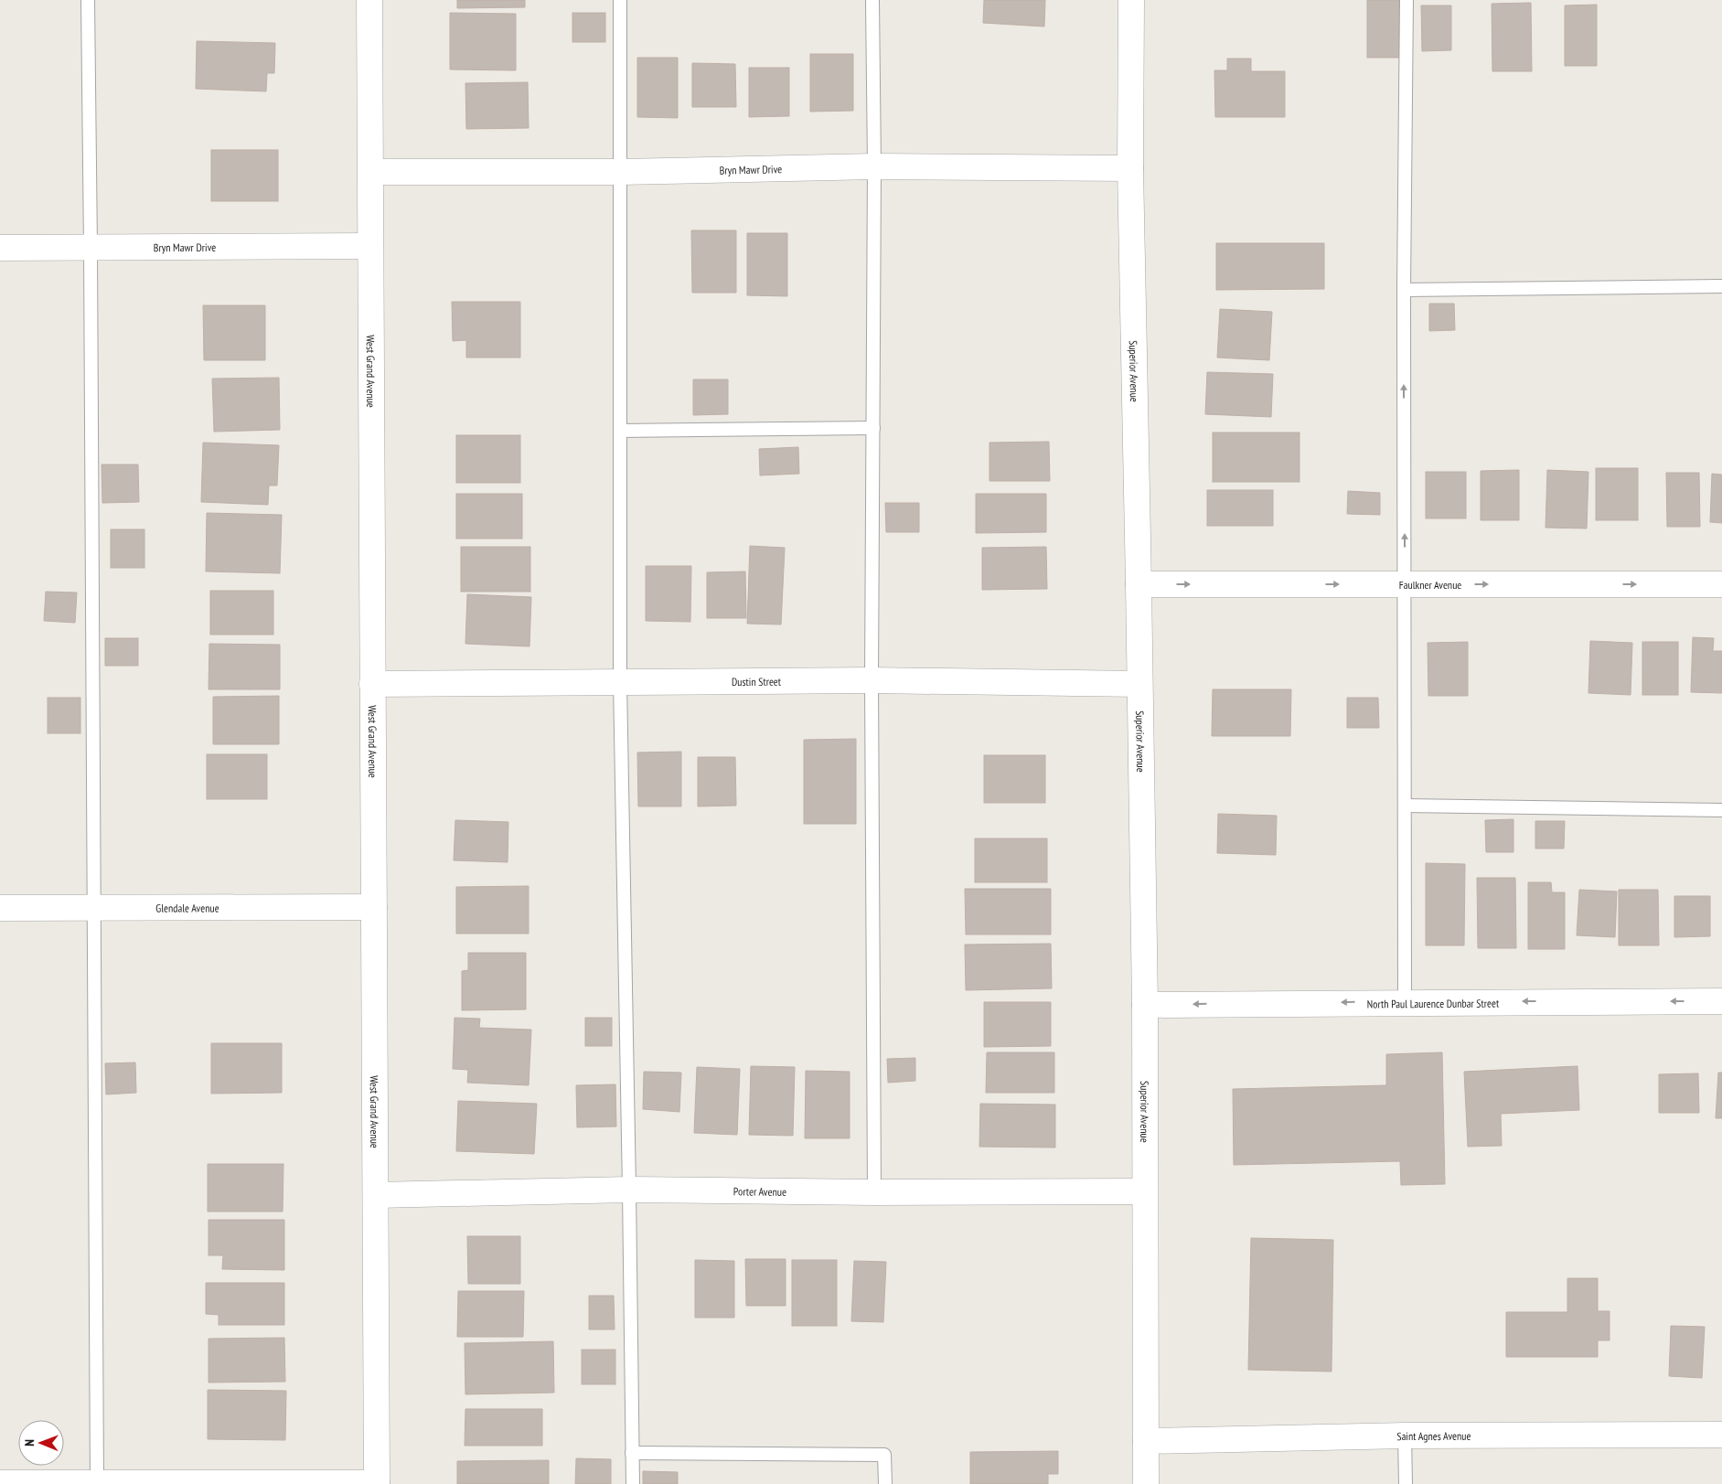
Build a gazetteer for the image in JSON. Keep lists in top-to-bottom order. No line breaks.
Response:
{"streets":{"street":["Bryn Mawr Drive","West Grand Avenue","Superior Avenue","Faulkner Avenue","Dustin Street","Glendale Avenue","North Paul Laurence Dunbar Street","Porter Avenue","Saint Agnes Avenue"]},"crossings":[["Bryn Mawr Drive","West Grand Avenue"],["Bryn Mawr Drive","Superior Avenue"],["West Grand Avenue","Dustin Street"],["West Grand Avenue","Glendale Avenue"],["West Grand Avenue","Porter Avenue"],["Superior Avenue","Faulkner Avenue"],["Superior Avenue","Dustin Street"],["Superior Avenue","North Paul Laurence Dunbar Street"],["Superior Avenue","Porter Avenue"],["Superior Avenue","Saint Agnes Avenue"]],"one_way":["Faulkner Avenue","North Paul Laurence Dunbar Street"],"north":"left"}
